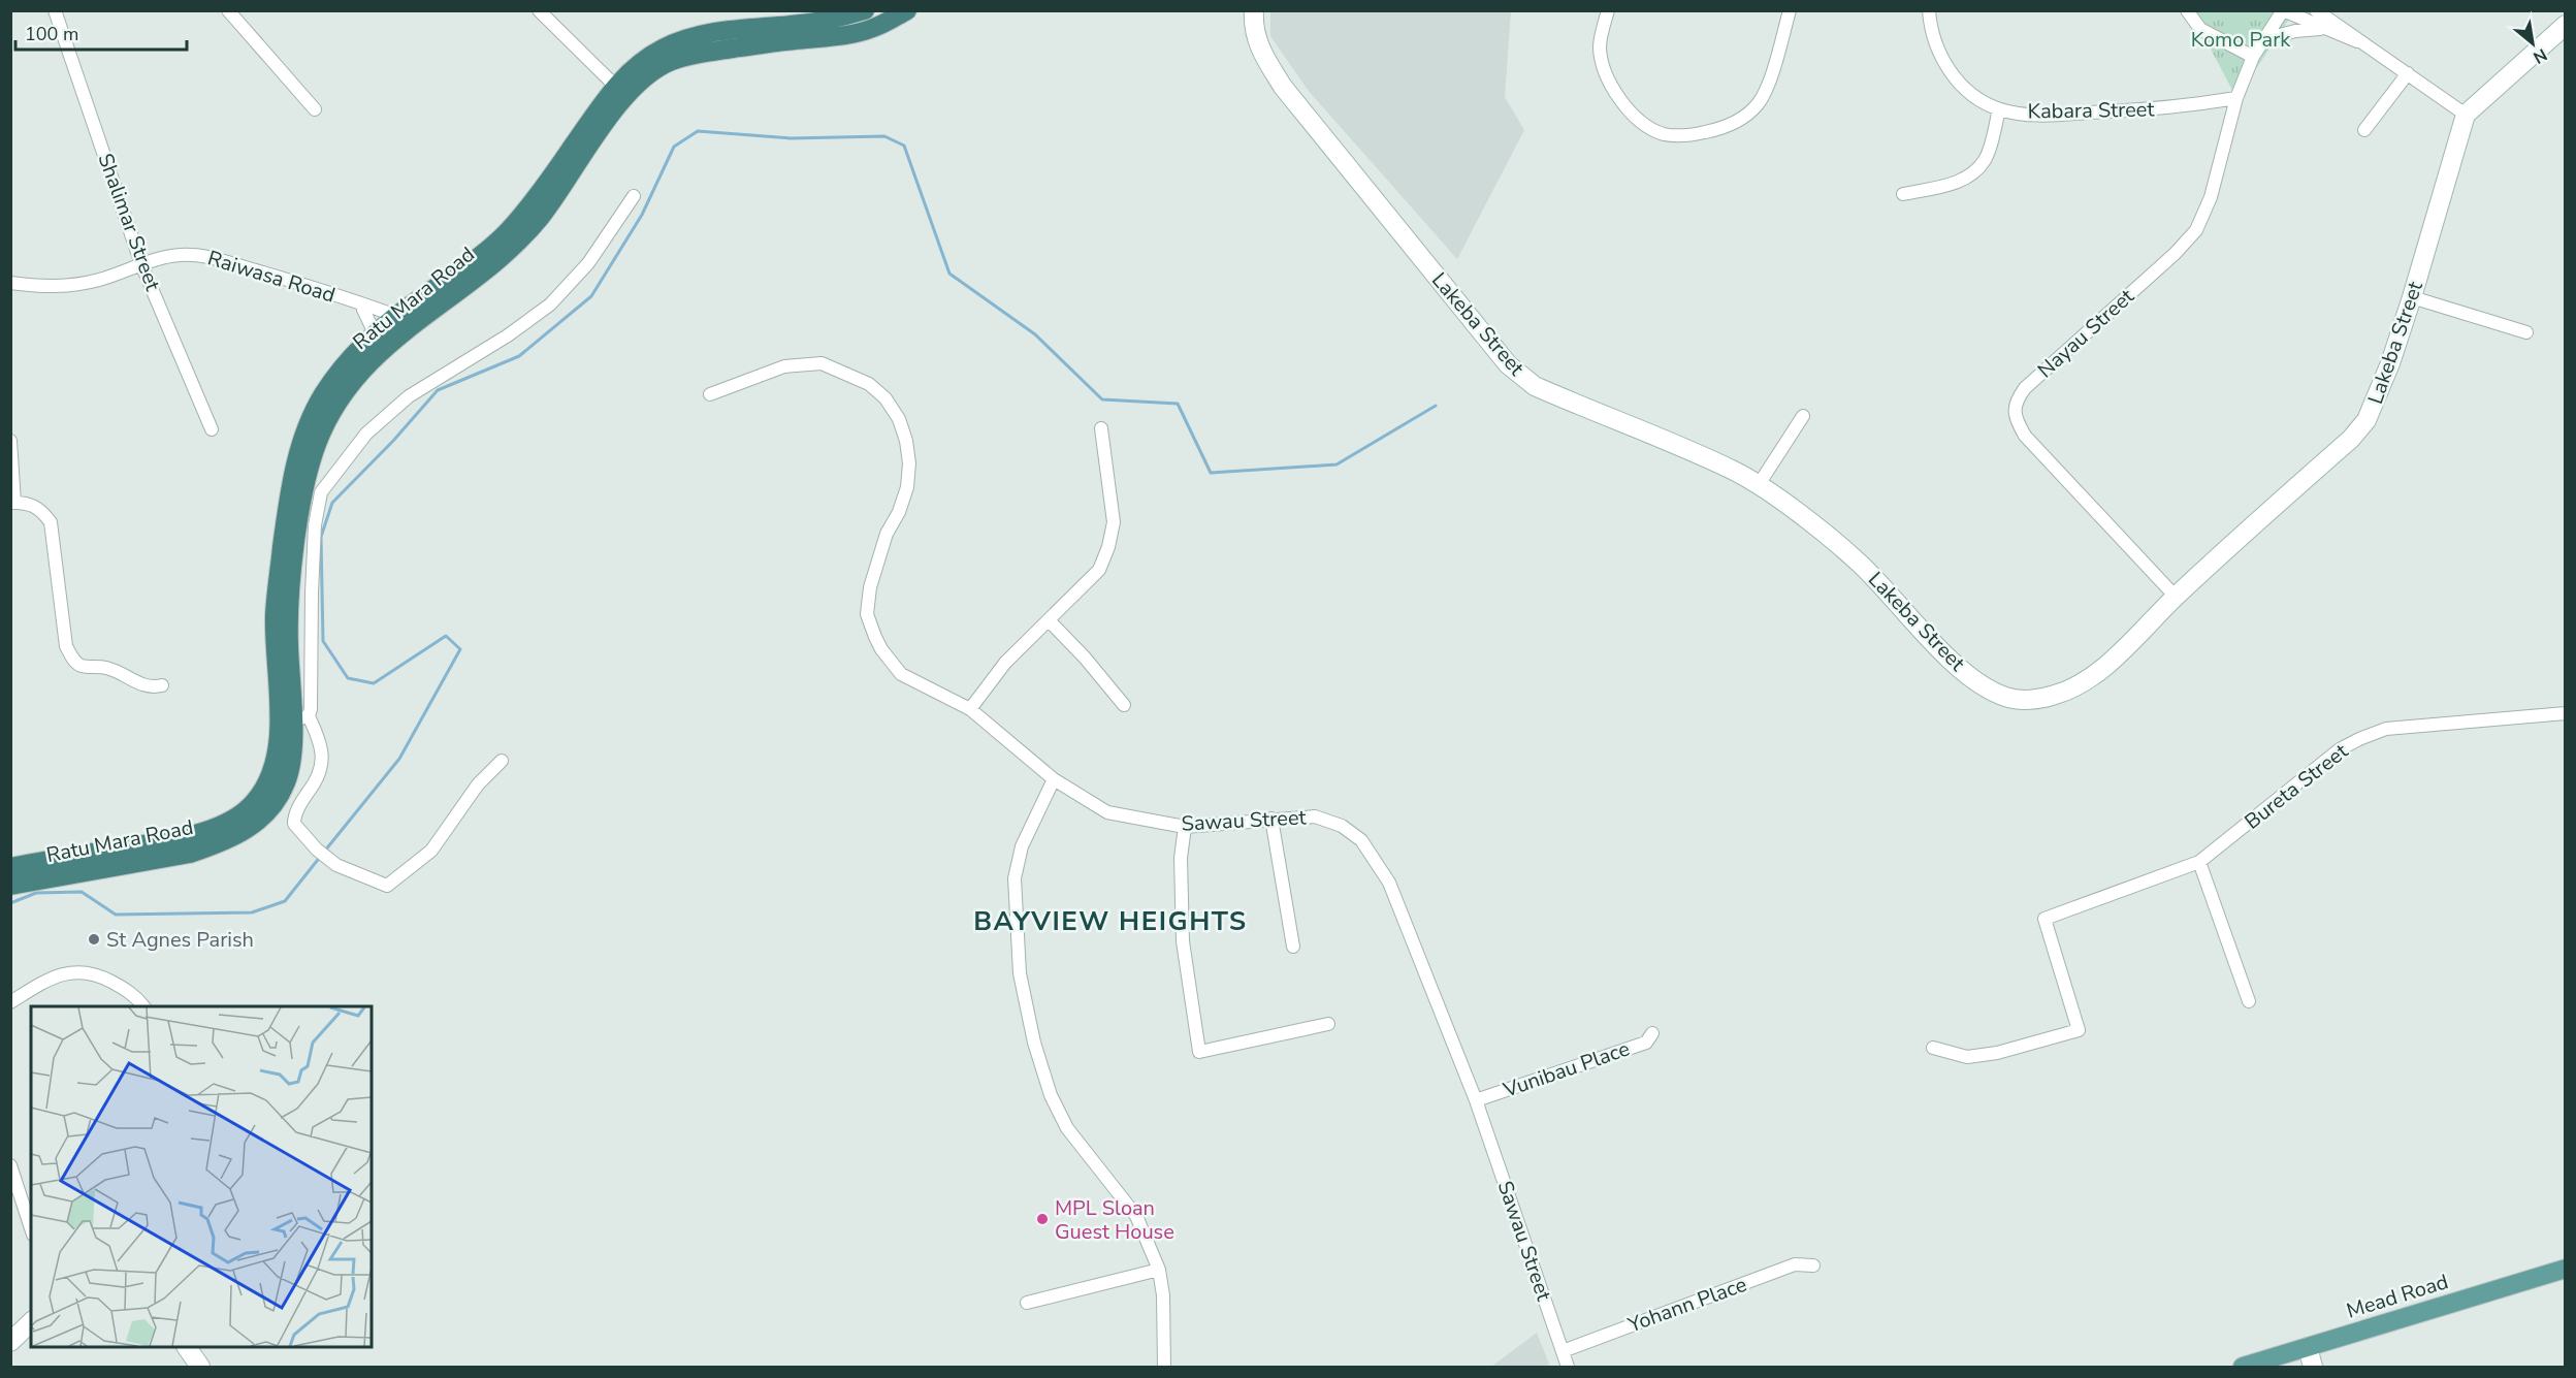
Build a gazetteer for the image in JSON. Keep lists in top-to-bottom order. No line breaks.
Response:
{"streets":{"highway":["Ratu Mara Road"],"main road":["Lakeba Street","Mead Road"],"street":["Kabara Street","Shalimar Street","Raiwasa Road","Nayau Street","Bureta Street","Sawau Street","Vunibau Place","Yohann Place"]},"crossings":[["Kabara Street","Nayau Street"],["Shalimar Street","Raiwasa Road"],["Raiwasa Road","Ratu Mara Road"],["Lakeba Street","Nayau Street"],["Sawau Street","Vunibau Place"],["Sawau Street","Yohann Place"]],"districts":["BAYVIEW HEIGHTS"],"parks":["Komo Park"],"places":["St Agnes Parish","MPL Sloan Guest House"],"scale_bar":"100 m","north":"bottom right"}
